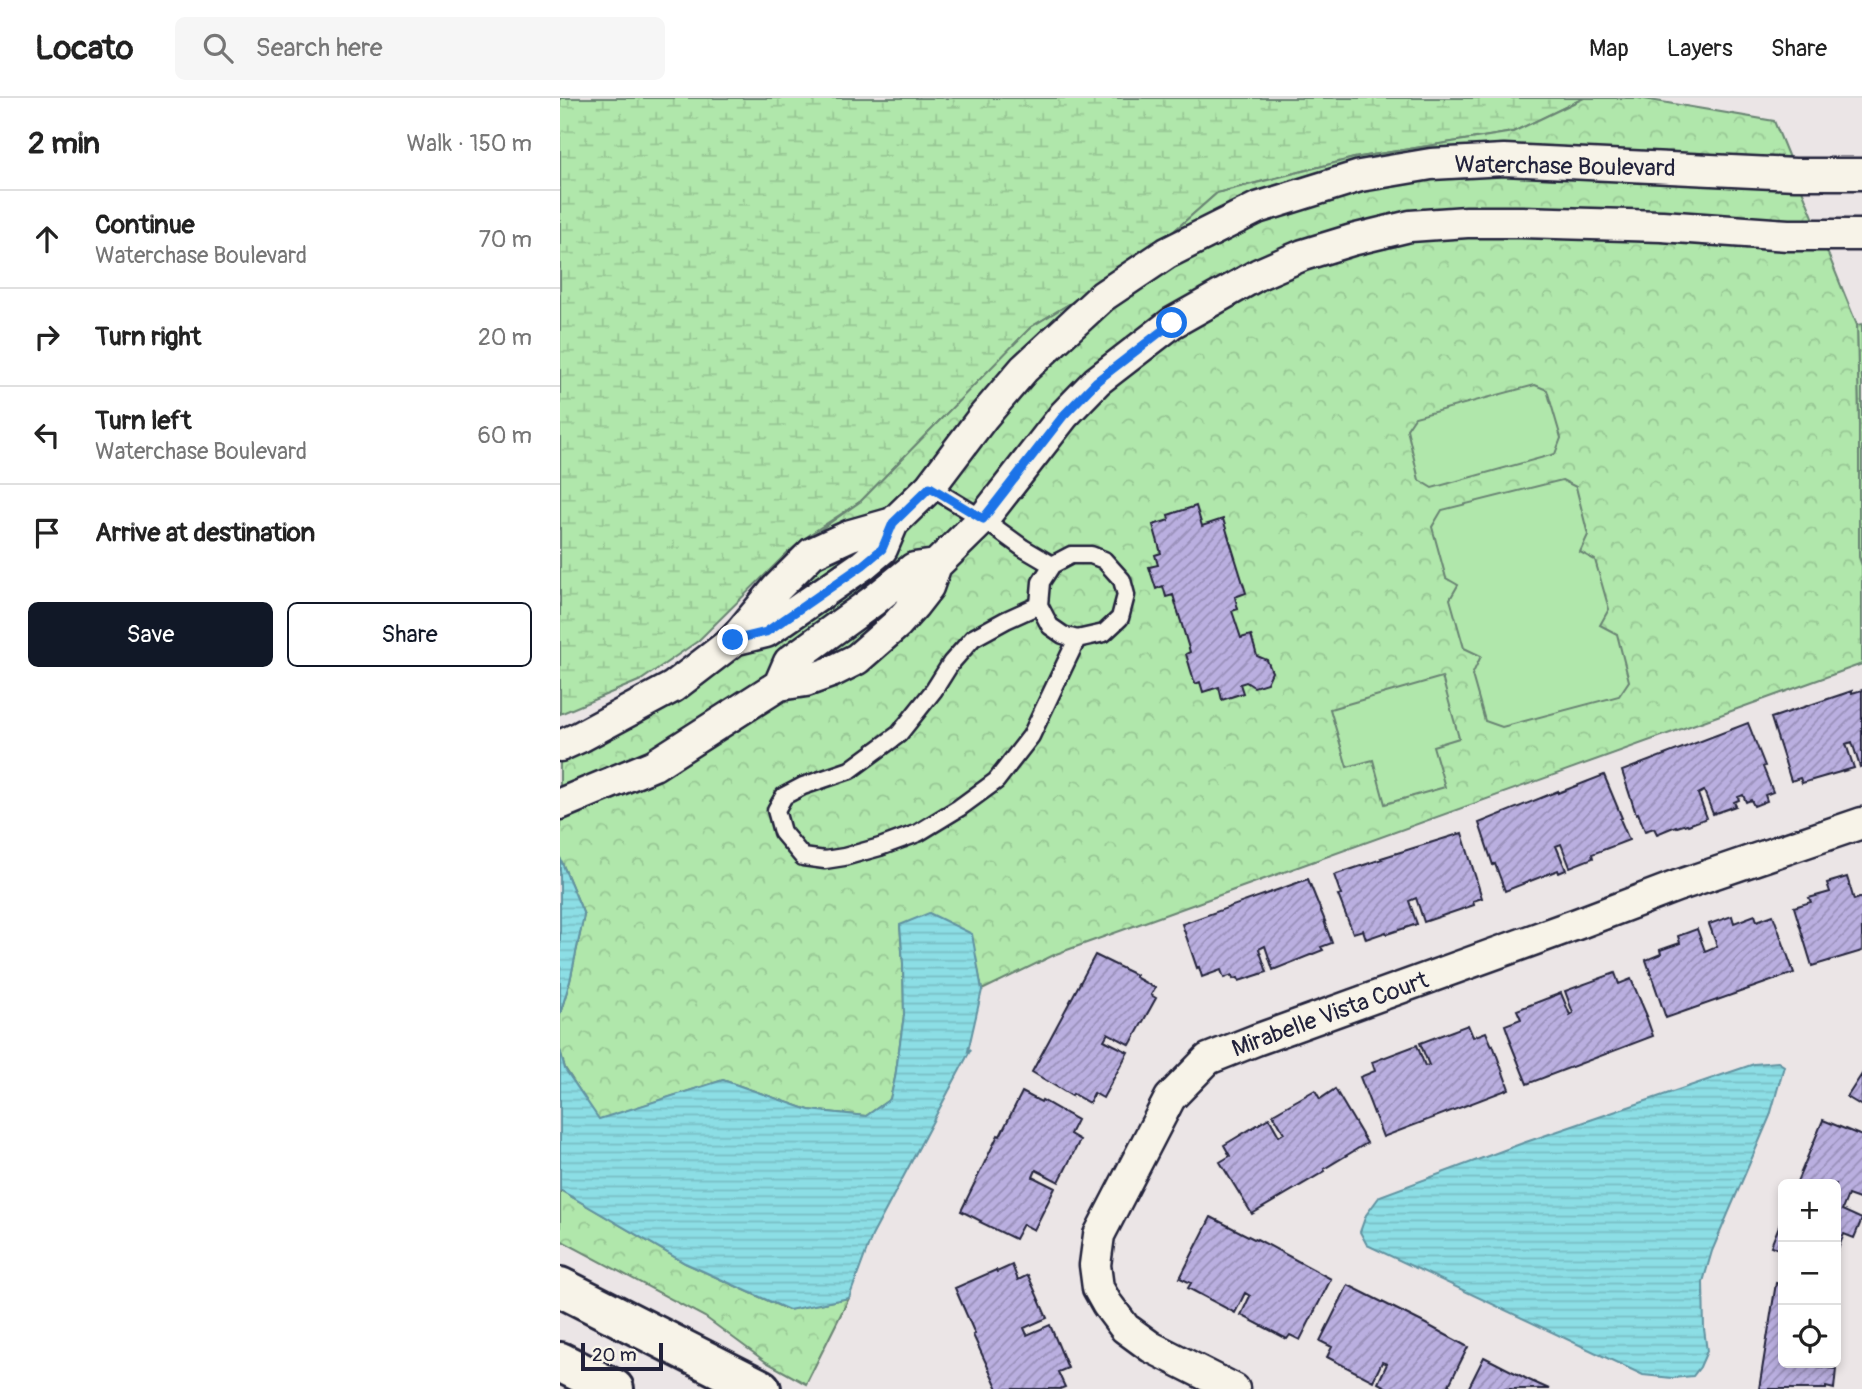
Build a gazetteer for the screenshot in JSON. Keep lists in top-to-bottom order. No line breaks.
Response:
{"streets":{"street":["Waterchase Boulevard","Mirabelle Vista Court"]},"scale_bar":"20 m","page":{"header":"Locato","search":"Search here","nav":["Map","Layers","Share"],"heading":["2 min","Walk · 150 m"],"list":[["Continue","Waterchase Boulevard","70 m"],["Turn right","20 m"],["Turn left","Waterchase Boulevard","60 m"],"Arrive at destination"],"buttons":["Save","Share"],"map_buttons":["+","−"],"scale":"20 m"}}
